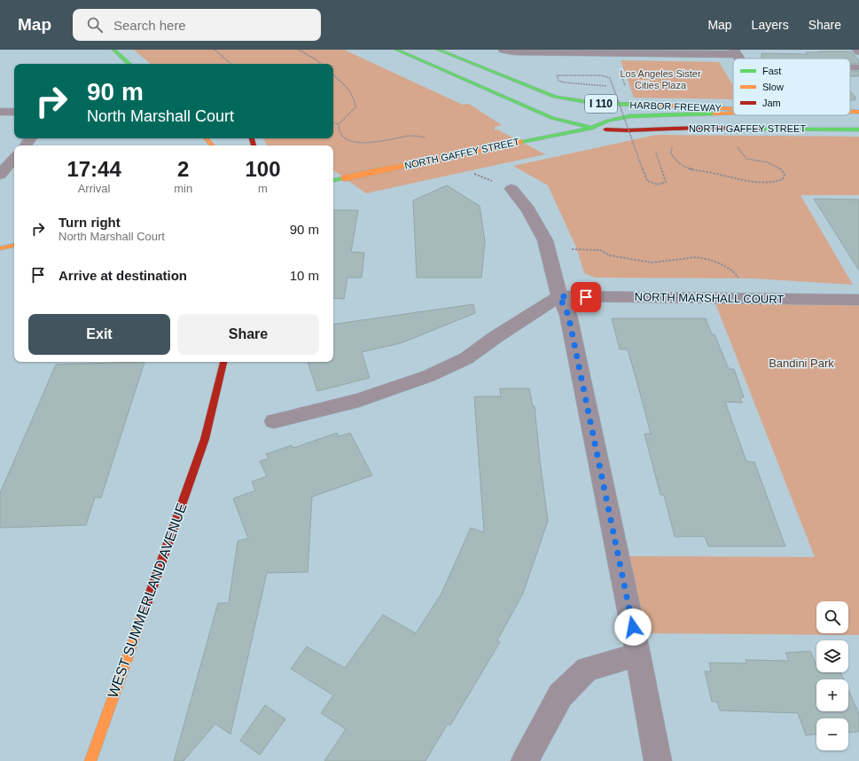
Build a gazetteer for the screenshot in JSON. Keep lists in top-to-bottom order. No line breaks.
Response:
{"streets":{"main road":["I 110","HARBOR FREEWAY","NORTH GAFFEY STREET","WEST SUMMERLAND AVENUE"],"street":["NORTH MARSHALL COURT"]},"crossings":[["I 110","NORTH GAFFEY STREET"]],"parks":["Los Angeles Sister Cities Plaza","Bandini Park"],"legend":["Fast","Slow","Jam"],"page":{"header":"Map","search":"Search here","nav":["Map","Layers","Share"],"turn":["90 m","North Marshall Court"],"eta":["17:44","Arrival","2","min","100","m"],"list":[{"name":"Turn right","note":"North Marshall Court","value":"90 m"},{"name":"Arrive at destination","value":"10 m"}],"buttons":["Exit","Share"],"map_buttons":["+","−"]}}
